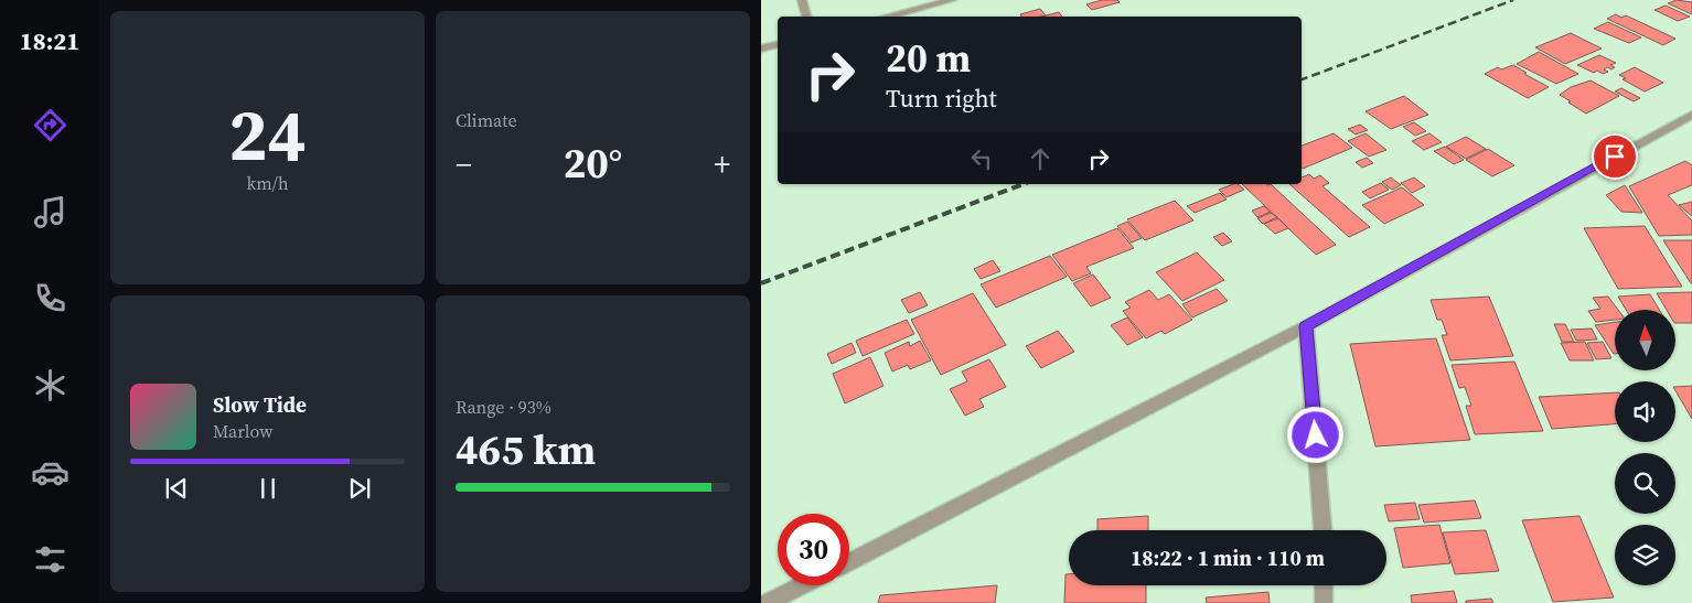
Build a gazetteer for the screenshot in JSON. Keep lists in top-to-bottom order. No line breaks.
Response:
{"north":"top","page":{"tabs":"18:21","tile":[["24","km/h"],"Climate",["Range · 93%","465 km"]],"turn":["20 m","Turn right"],"heat":["−","20°","+"],"song":["Slow Tide","Marlow"],"limit":"30","trip":"18:22 · 1 min · 110 m"}}
